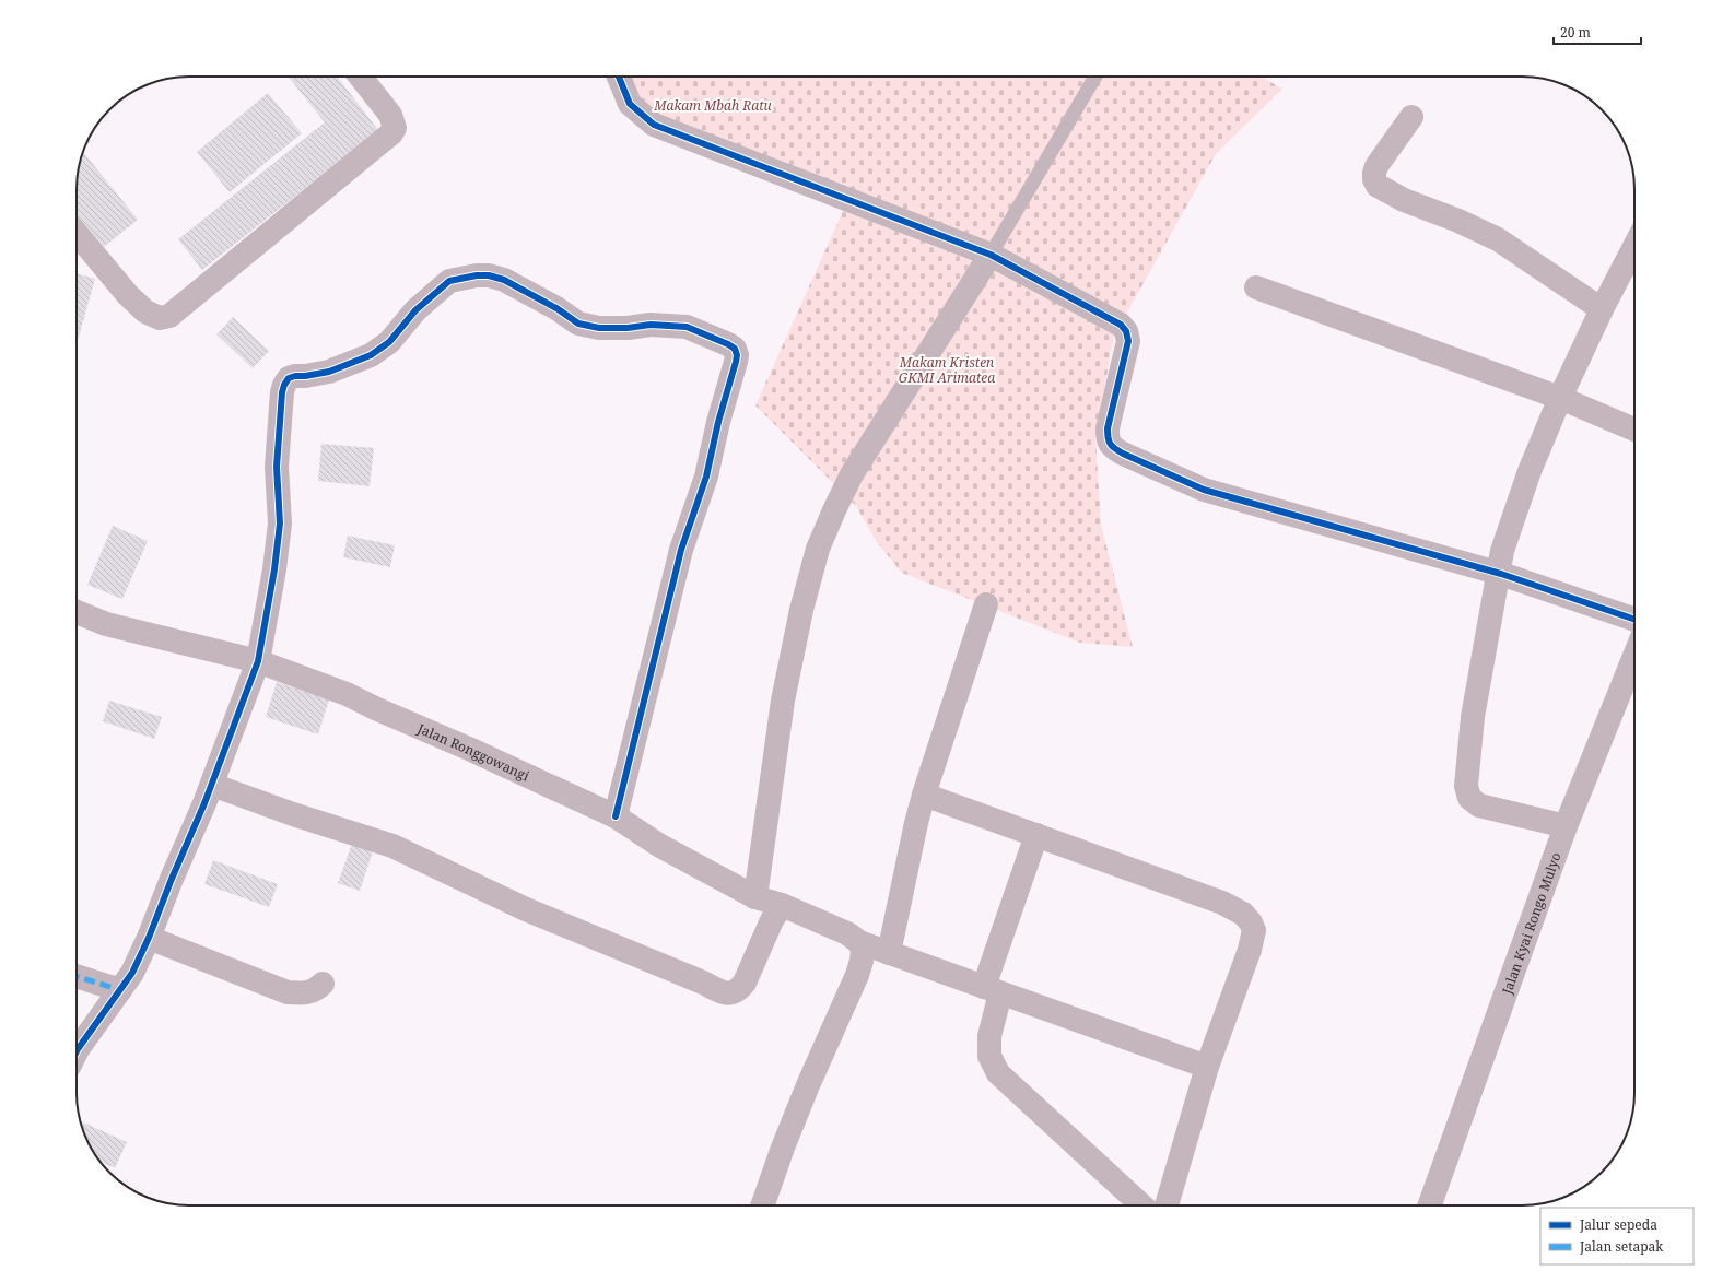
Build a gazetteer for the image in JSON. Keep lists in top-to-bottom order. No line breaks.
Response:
{"streets":{"street":["Jalan Ronggowangi","Jalan Kyai Rongo Mulyo"]},"parks":["Makam Mbah Ratu","Makam Kristen GKMI Arimatea"],"legend":["Jalur sepeda","Jalan setapak"],"scale_bar":"20 m"}
